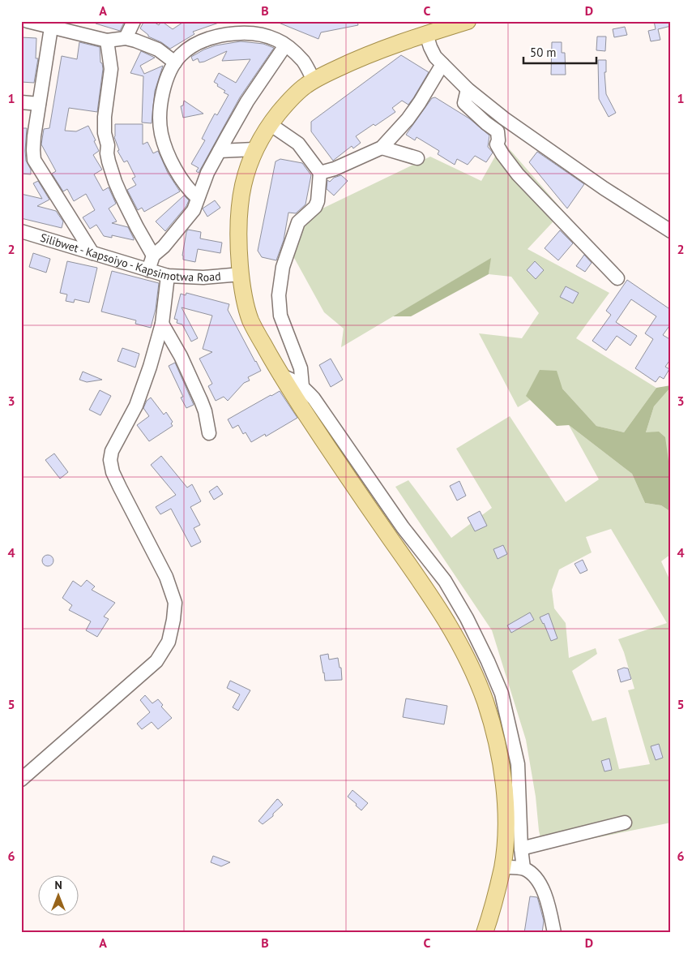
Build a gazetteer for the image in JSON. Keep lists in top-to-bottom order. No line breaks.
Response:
{"streets":{"street":["Silibwet - Kapsoiyo - Kapsimotwa Road"]},"scale_bar":"50 m","north":"top","grid":{"columns":["A","B","C","D"],"rows":["1","2","3","4","5","6"]}}
